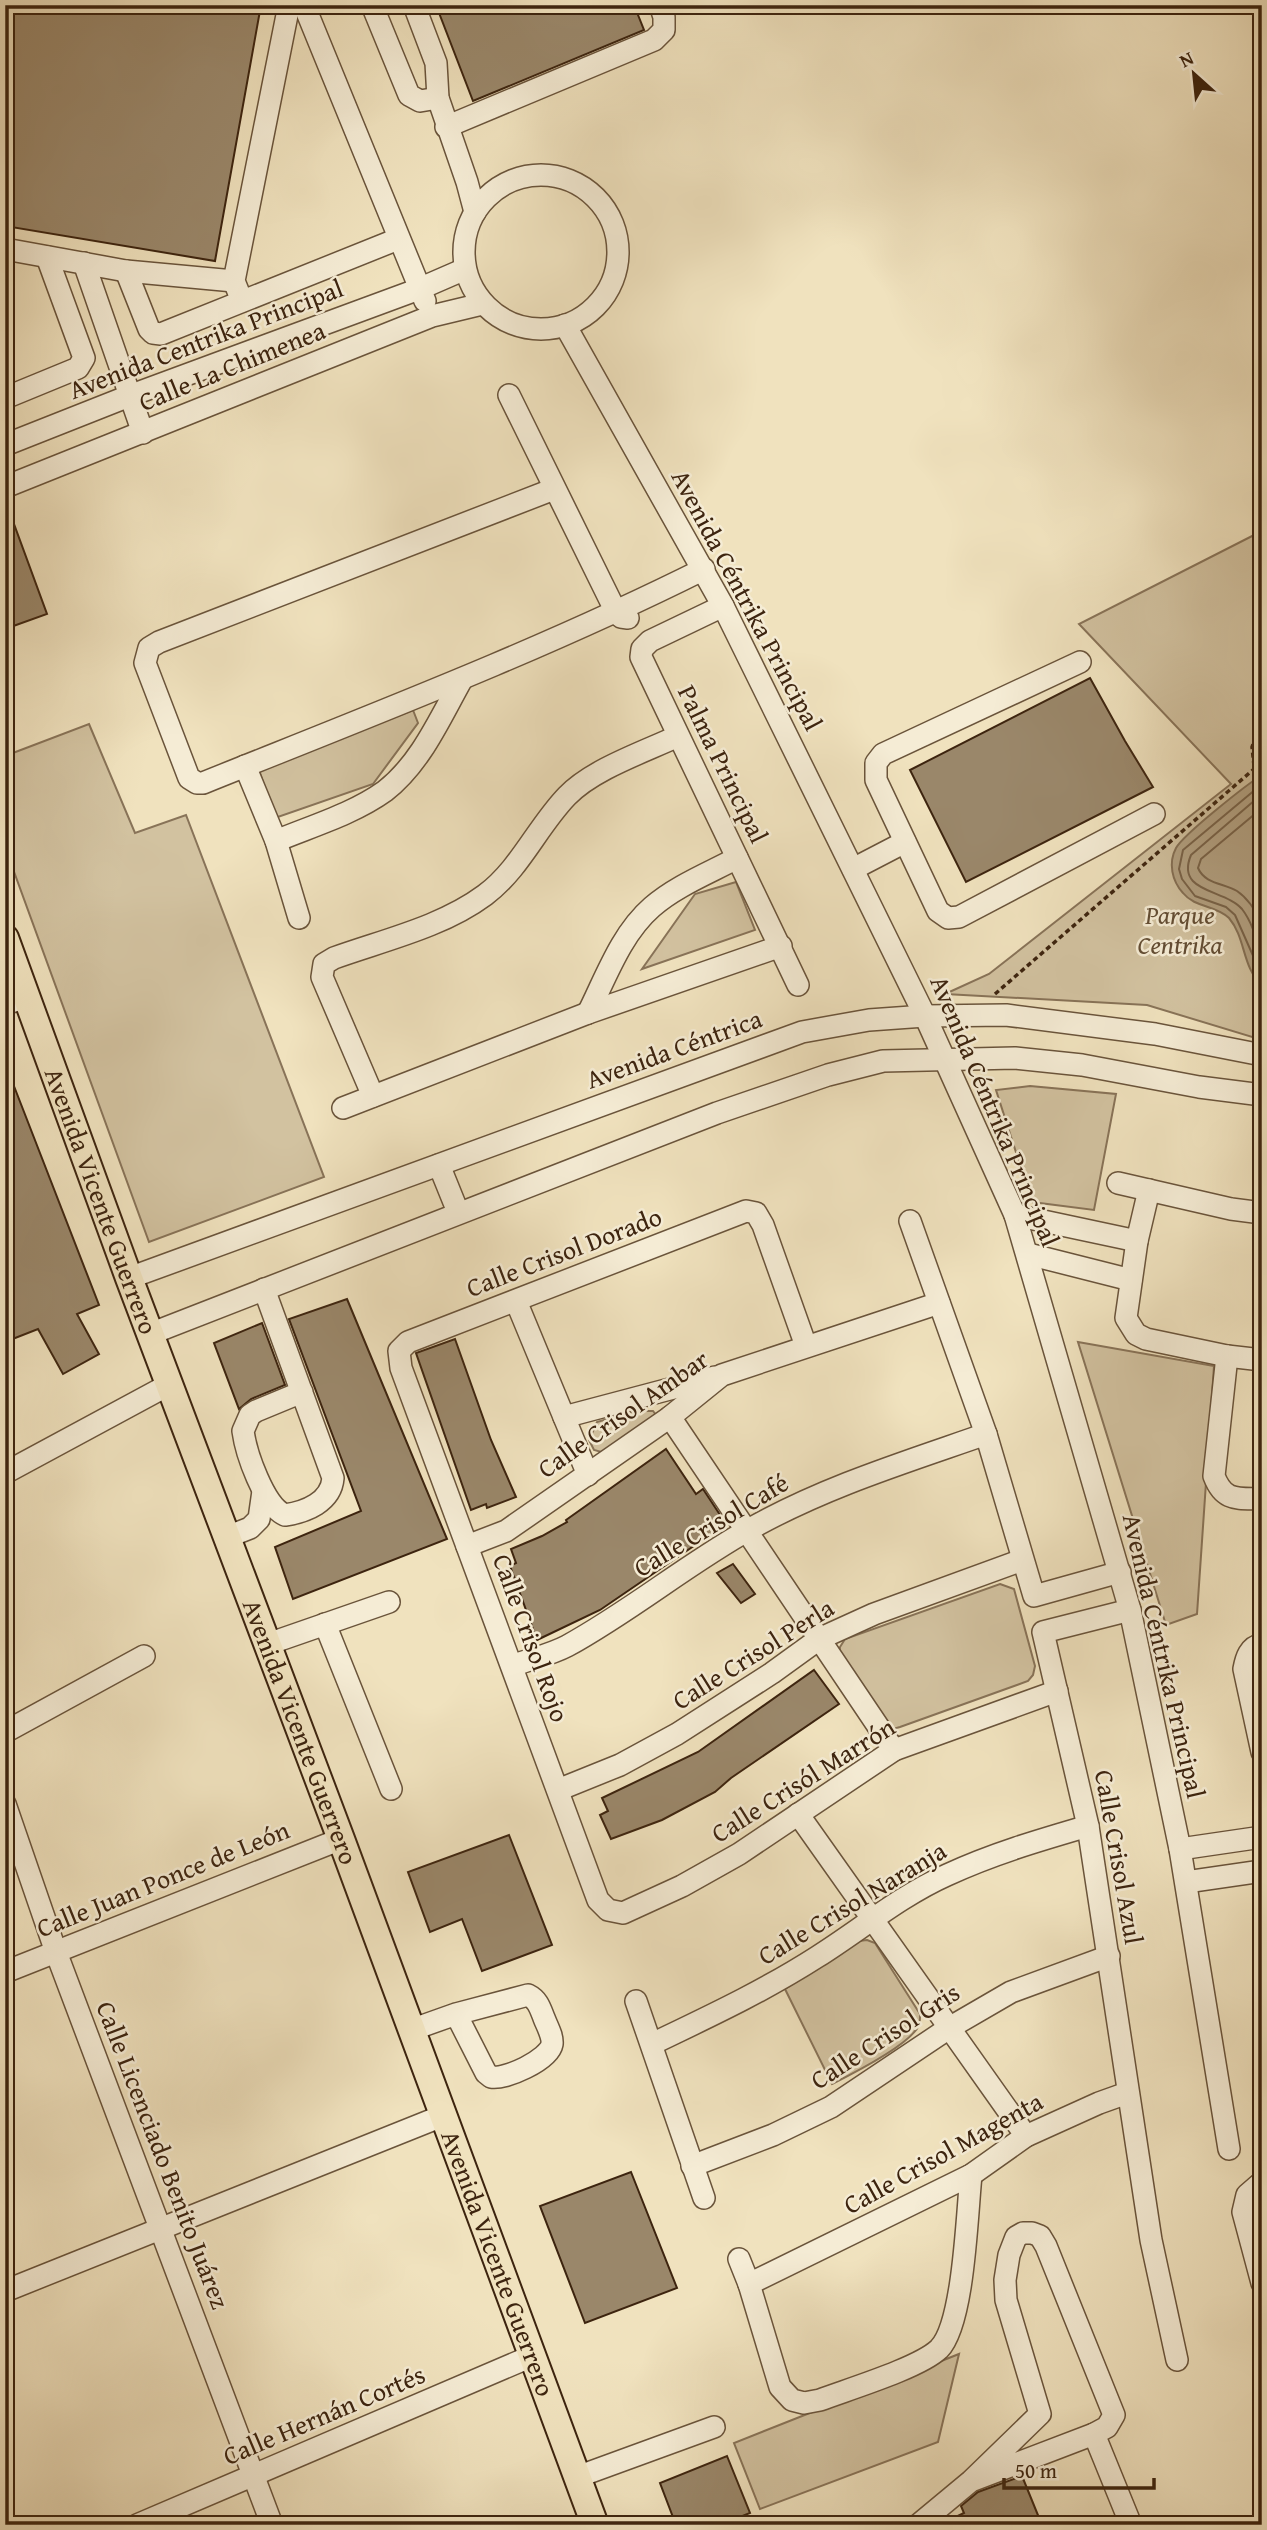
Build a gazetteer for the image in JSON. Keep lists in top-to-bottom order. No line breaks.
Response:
{"streets":{"main road":["Avenida Vicente Guerrero"],"street":["Avenida Centrika Principal","Calle La Chimenea","Avenida Céntrika Principal","Palma Principal","Avenida Céntrica","Calle Crisol Dorado","Calle Crisol Ambar","Calle Crisol Café","Calle Crisol Rojo","Calle Crisol Perla","Calle Crisól Marrón","Calle Crisol Azul","Calle Juan Ponce de León","Calle Crisol Naranja","Calle Crisol Gris","Calle Crisol Magenta","Calle Licenciado Benito Juárez","Calle Hernán Cortés"]},"crossings":[["Avenida Centrika Principal","Calle La Chimenea"],["Avenida Centrika Principal","Avenida Céntrika Principal"],["Calle La Chimenea","Avenida Céntrika Principal"],["Avenida Céntrika Principal","Palma Principal"],["Avenida Céntrika Principal","Avenida Céntrica"],["Avenida Céntrika Principal","Calle Crisol Azul"],["Avenida Céntrica","Avenida Vicente Guerrero"],["Avenida Vicente Guerrero","Calle Juan Ponce de León"],["Avenida Vicente Guerrero","Calle Hernán Cortés"],["Calle Crisol Dorado","Calle Crisol Ambar"],["Calle Crisol Dorado","Calle Crisol Rojo"],["Calle Crisol Ambar","Calle Crisol Rojo"],["Calle Crisol Café","Calle Crisol Rojo"],["Calle Crisol Rojo","Calle Crisol Perla"],["Calle Crisol Rojo","Calle Crisól Marrón"],["Calle Crisól Marrón","Calle Crisol Azul"],["Calle Crisol Azul","Calle Crisol Naranja"],["Calle Crisol Azul","Calle Crisol Gris"],["Calle Crisol Azul","Calle Crisol Magenta"],["Calle Juan Ponce de León","Calle Licenciado Benito Juárez"],["Calle Licenciado Benito Juárez","Calle Hernán Cortés"]],"parks":["Parque Centrika"],"scale_bar":"50 m","north":"top left"}
